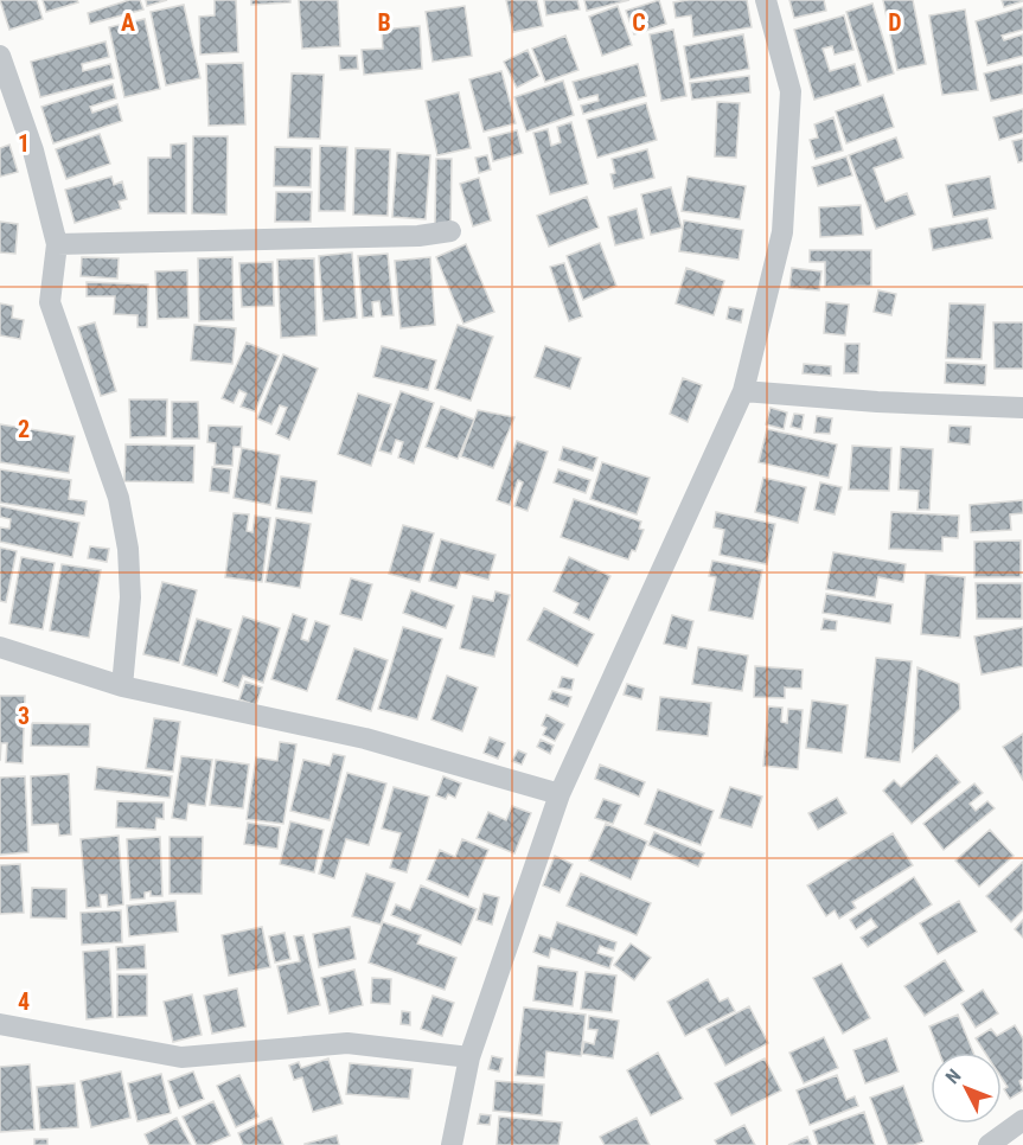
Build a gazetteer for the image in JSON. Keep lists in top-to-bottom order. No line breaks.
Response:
{"north":"top left","grid":{"columns":["A","B","C","D"],"rows":["1","2","3","4"]}}
